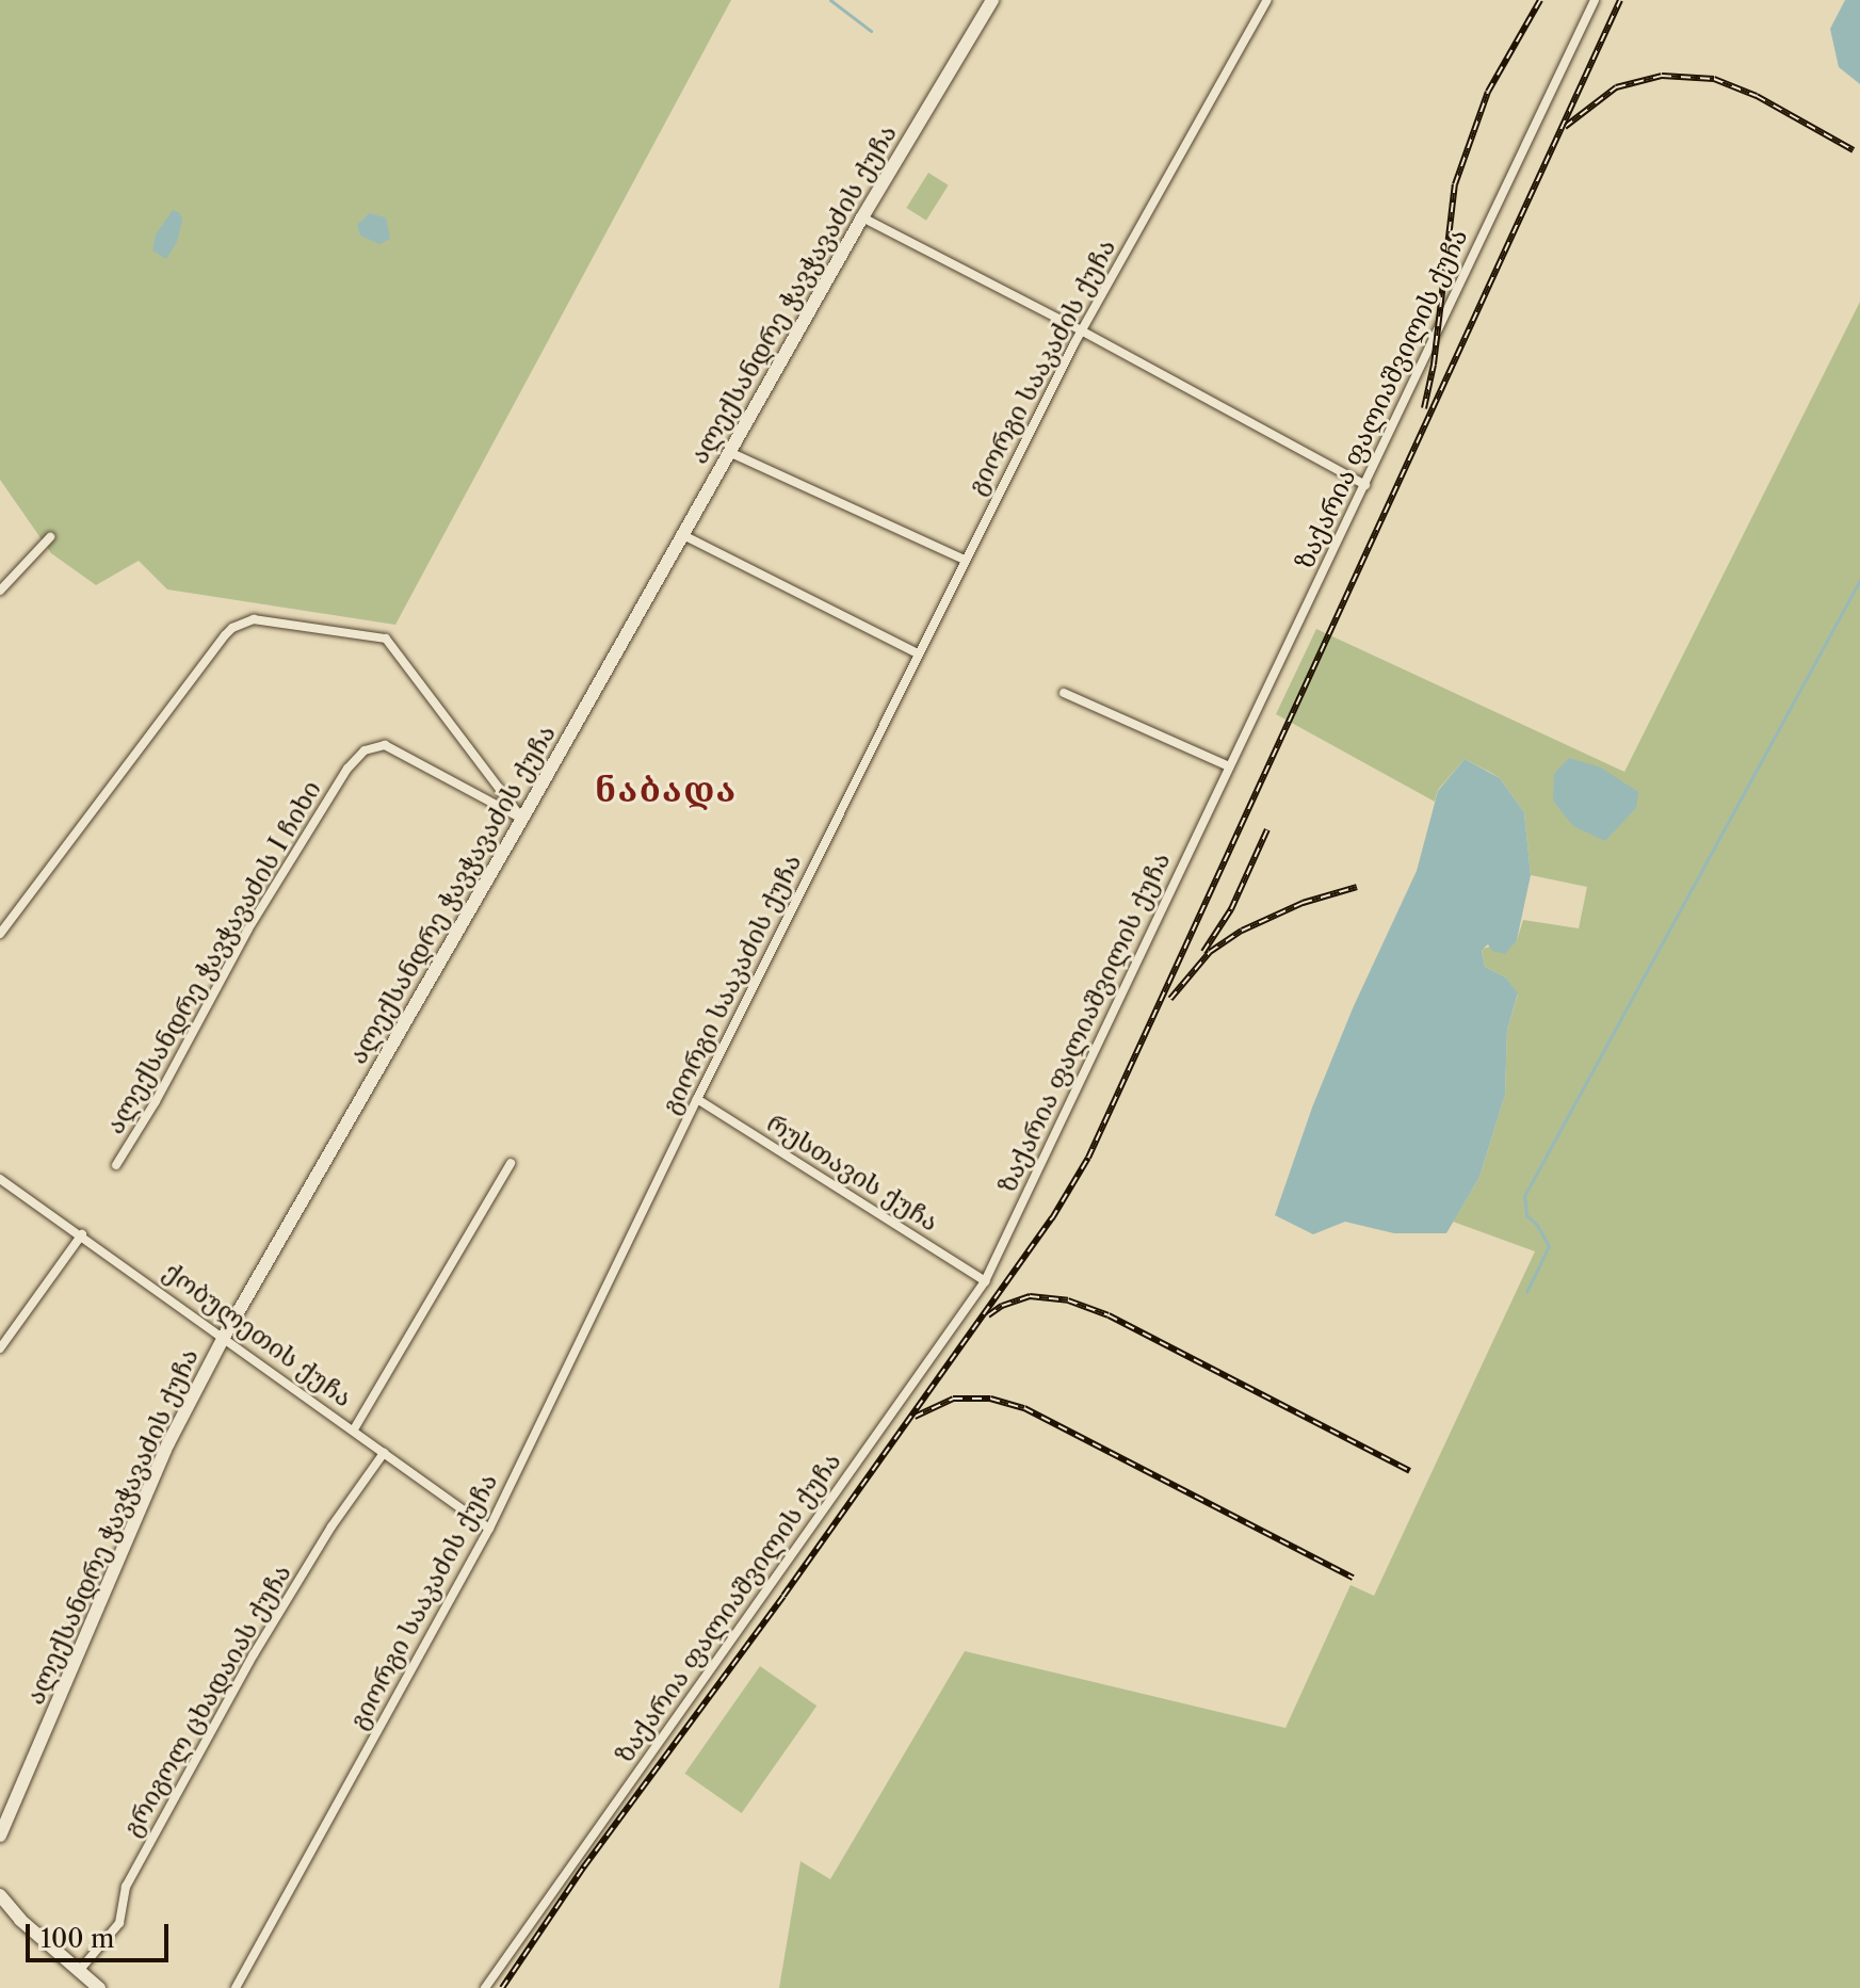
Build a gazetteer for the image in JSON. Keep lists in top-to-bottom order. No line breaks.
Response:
{"streets":{"street":["ალექსანდრე ჭავჭავაძის ქუჩა","გიორგი სააკაძის ქუჩა","ზაქარია ფალიაშვილის ქუჩა","ალექსანდრე ჭავჭავაძის I ჩიხი","რუსთავის ქუჩა","ქობულეთის ქუჩა","გრიგოლ ცხადაიას ქუჩა"]},"crossings":[["ალექსანდრე ჭავჭავაძის ქუჩა","ალექსანდრე ჭავჭავაძის I ჩიხი"],["ალექსანდრე ჭავჭავაძის ქუჩა","ქობულეთის ქუჩა"],["გიორგი სააკაძის ქუჩა","რუსთავის ქუჩა"],["გიორგი სააკაძის ქუჩა","ქობულეთის ქუჩა"],["ზაქარია ფალიაშვილის ქუჩა","რუსთავის ქუჩა"],["ქობულეთის ქუჩა","გრიგოლ ცხადაიას ქუჩა"]],"districts":["ნაბადა"],"scale_bar":"100 m"}
